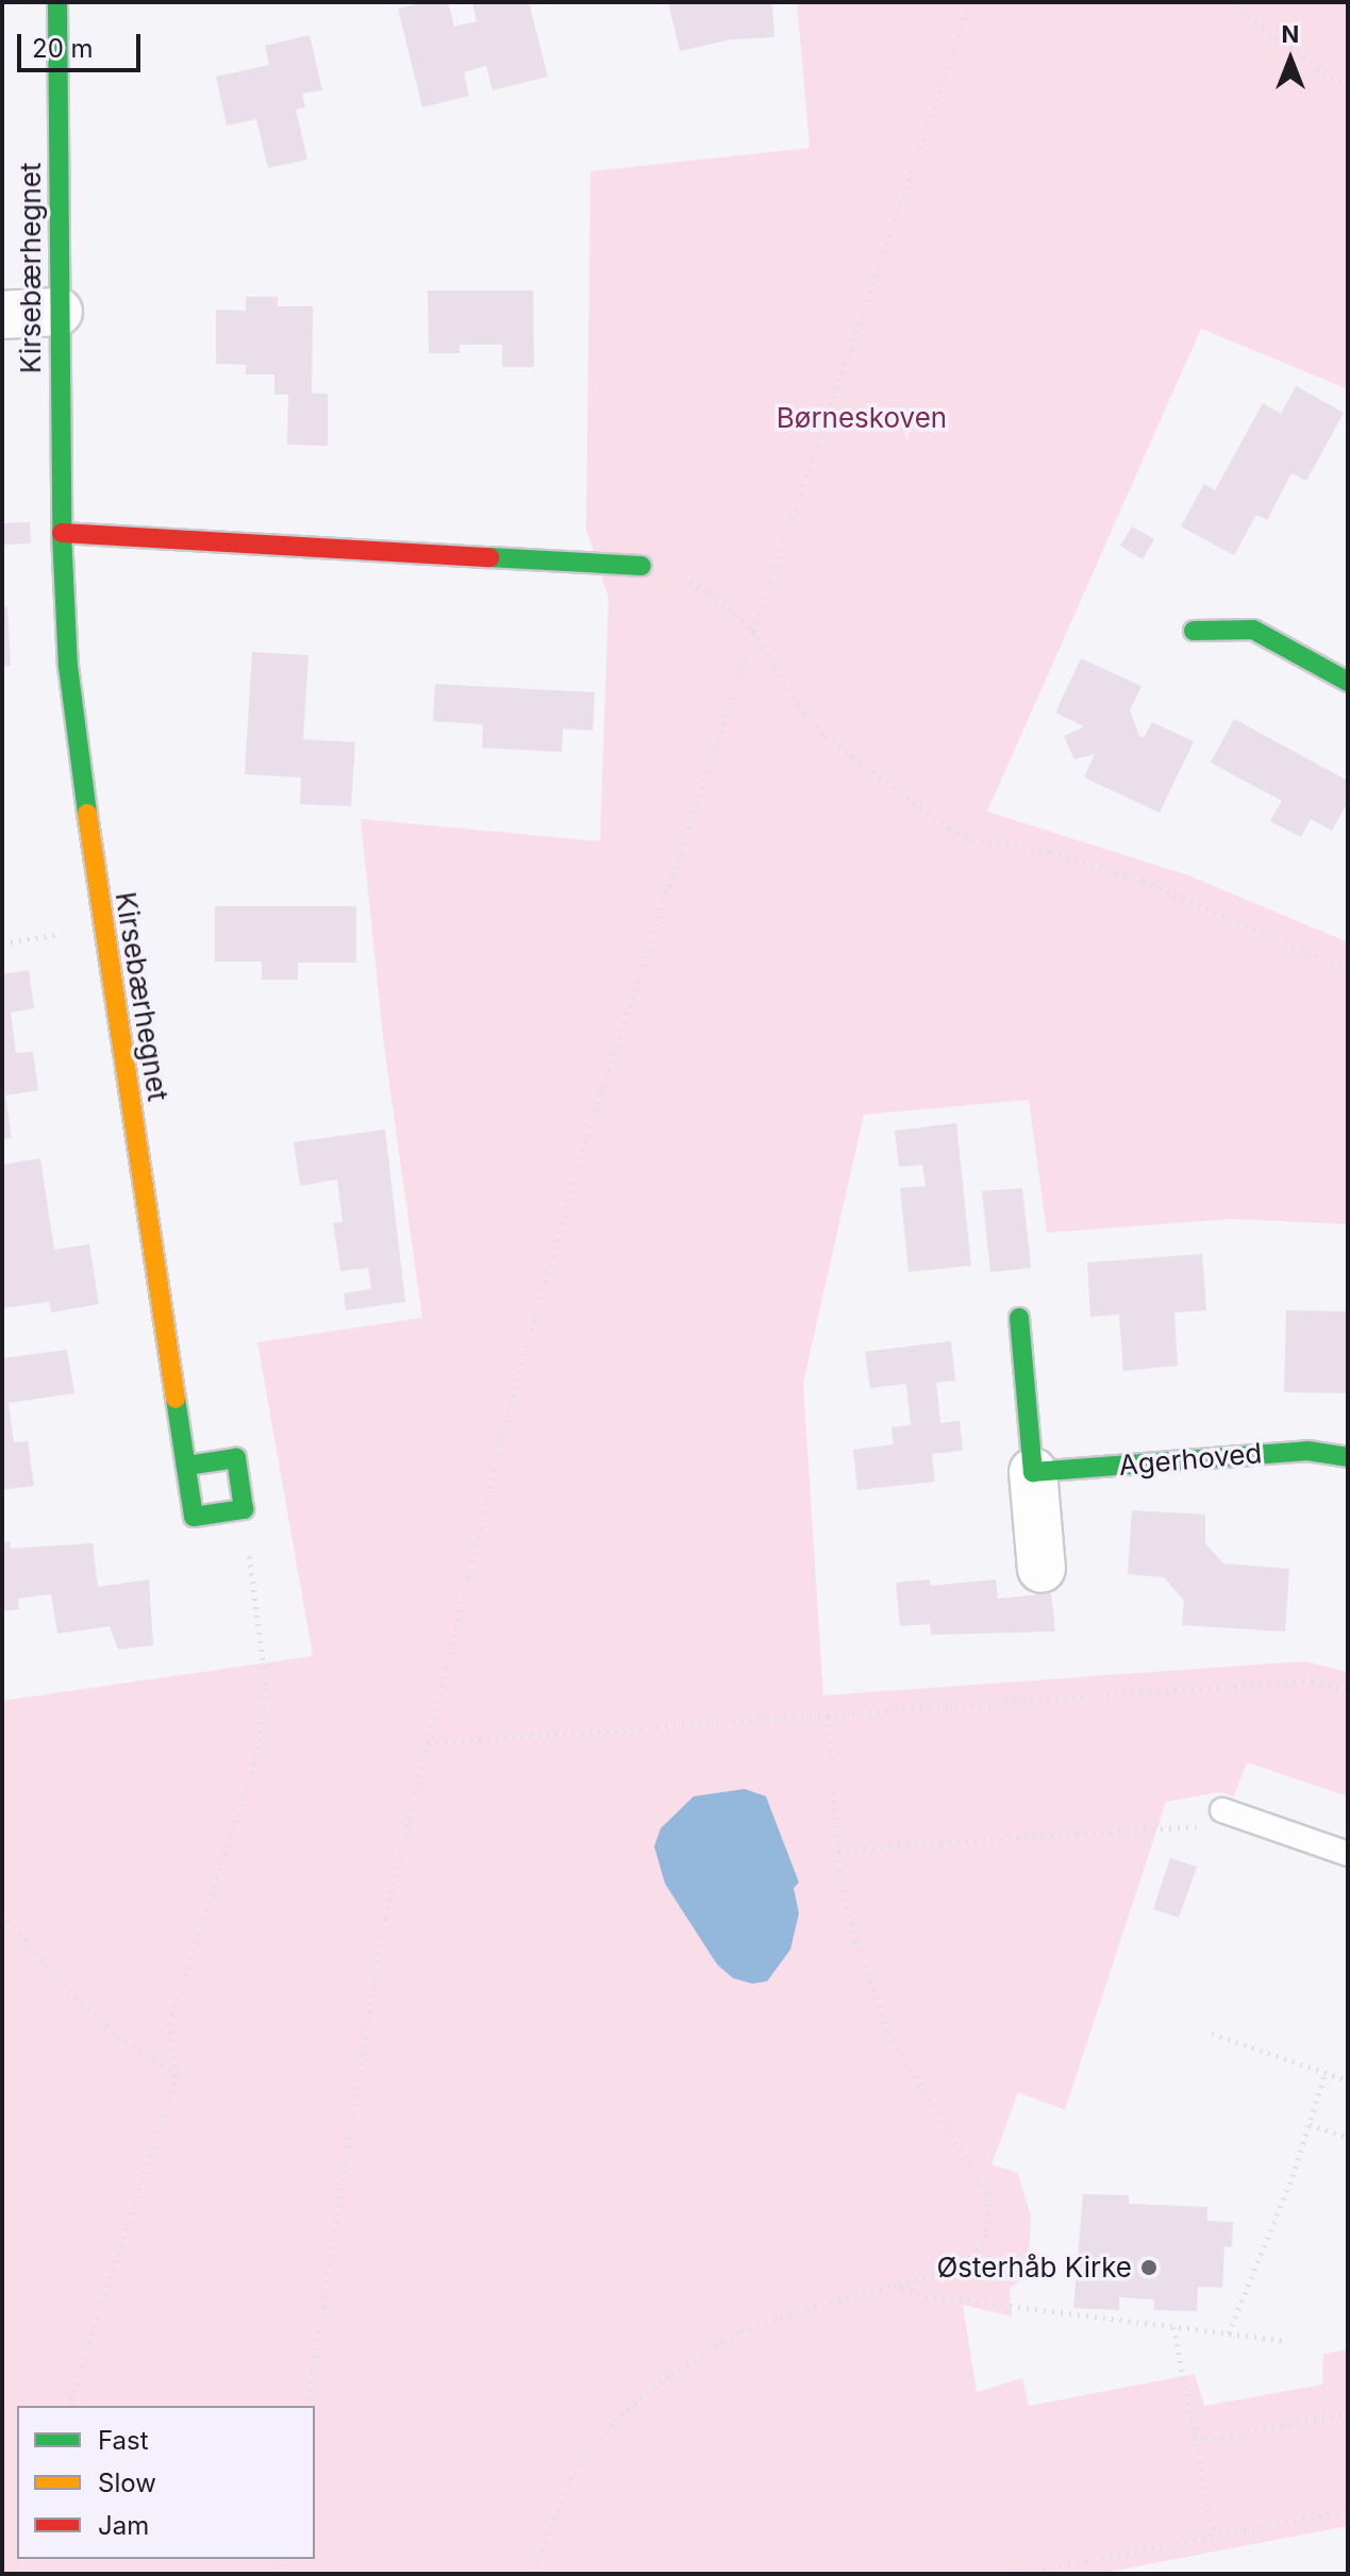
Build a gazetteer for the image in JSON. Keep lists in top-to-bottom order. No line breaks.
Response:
{"streets":{"street":["Kirsebærhegnet","Agerhoved"]},"parks":["Børneskoven"],"places":["Østerhåb Kirke"],"legend":["Fast","Slow","Jam"],"scale_bar":"20 m","north":"top"}
